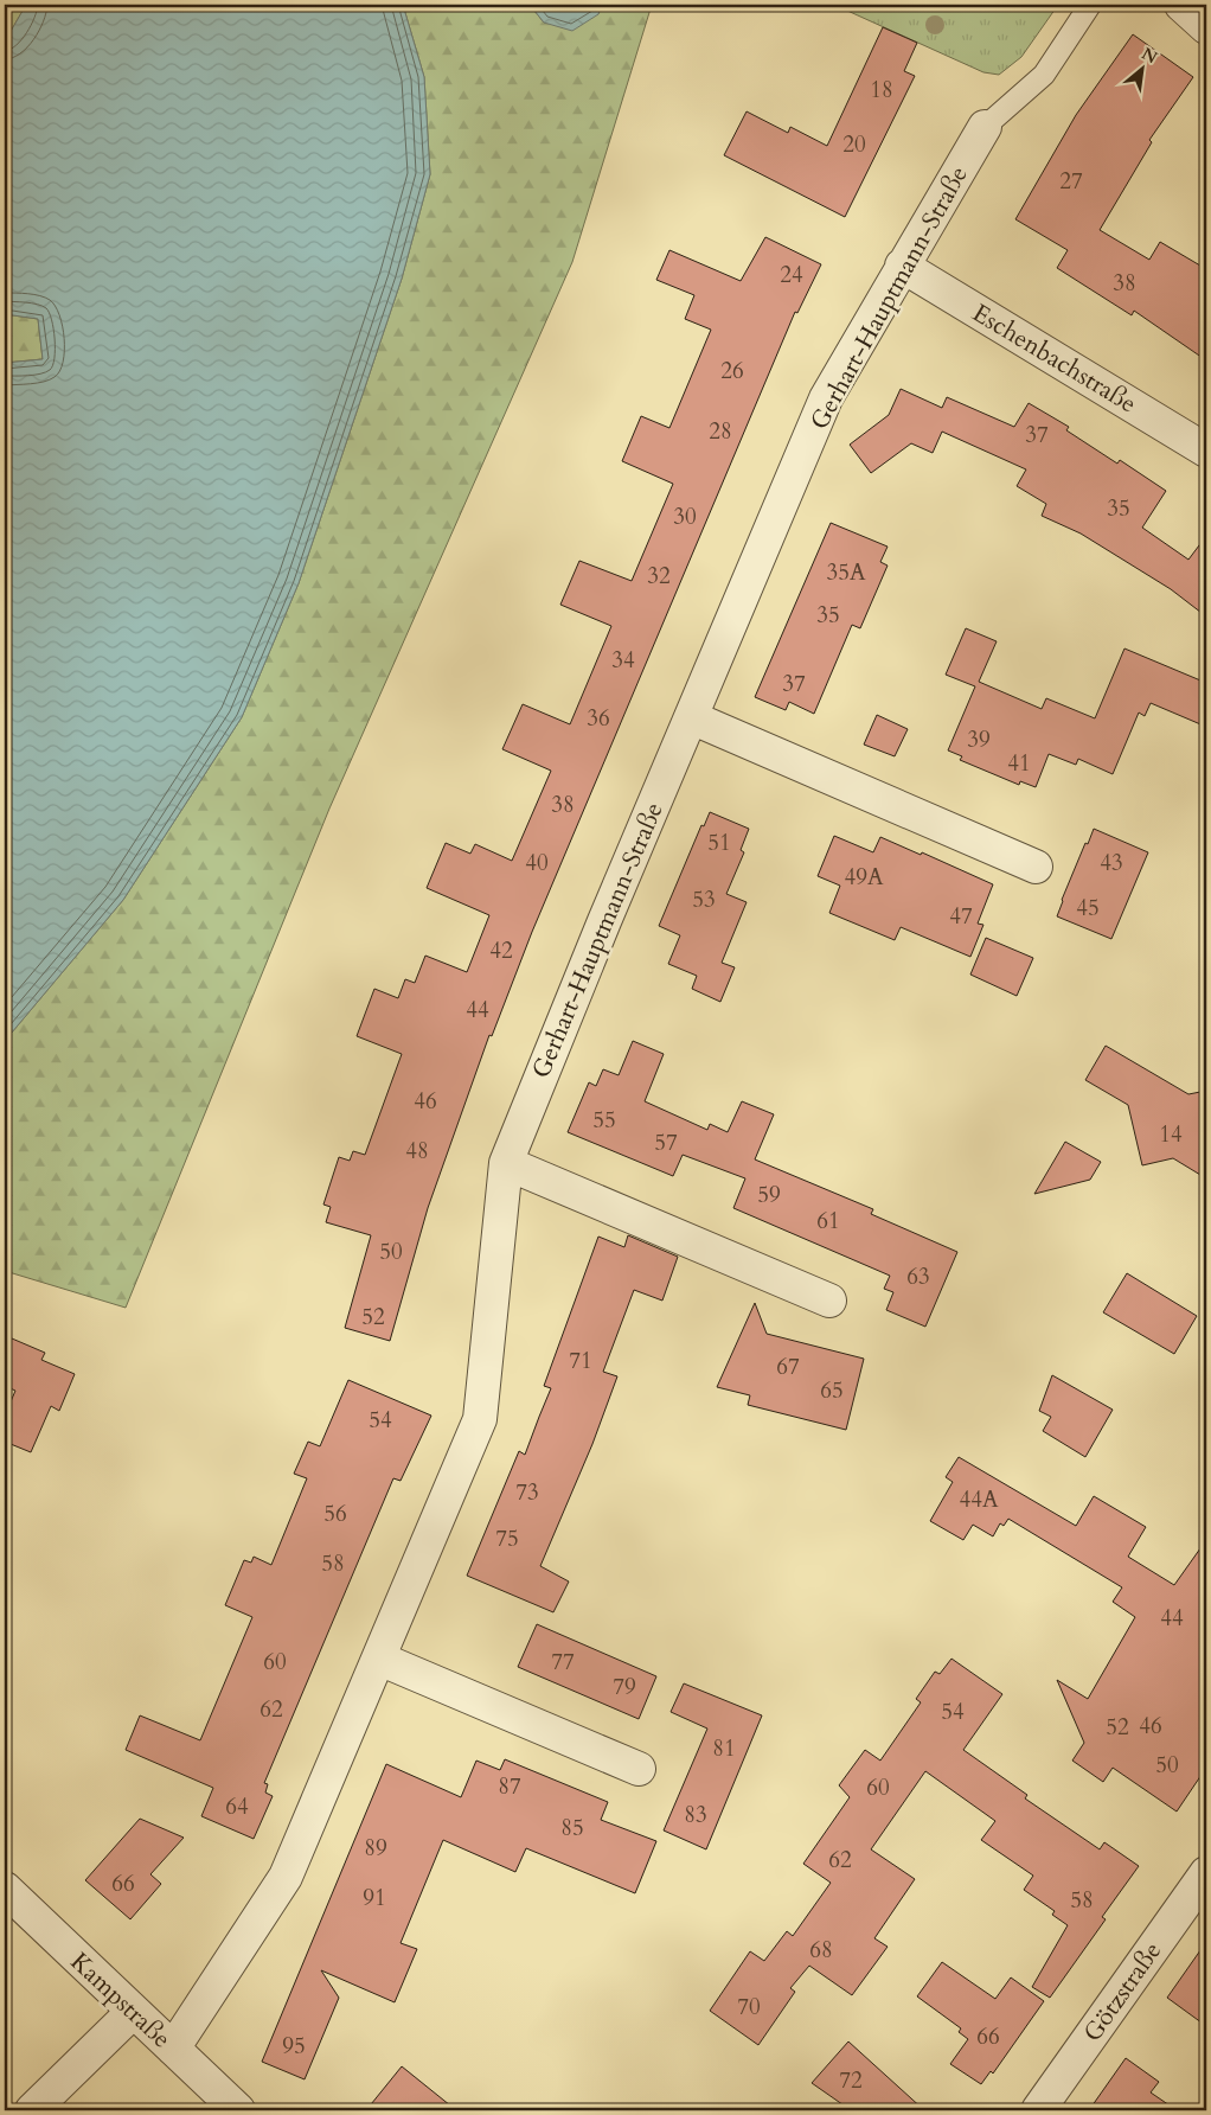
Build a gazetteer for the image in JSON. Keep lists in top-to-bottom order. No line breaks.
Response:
{"streets":{"street":["Gerhart-Hauptmann-Straße","Eschenbachstraße","Götzstraße","Kampstraße"]},"crossings":[["Gerhart-Hauptmann-Straße","Eschenbachstraße"],["Gerhart-Hauptmann-Straße","Kampstraße"]],"house_numbers":["18","20","27","24","38","26","28","37","35","30","35A","32","35","34","37","36","39","41","38","51","40","43","49A","53","45","47","42","44","46","55","14","57","48","59","61","50","63","52","71","67","65","54","73","44A","56","75","58","44","60","77","79","62","54","46","52","81","50","87","60","64","83","85","89","62","66","91","58","68","70","66","95","72"],"north":"top right"}
